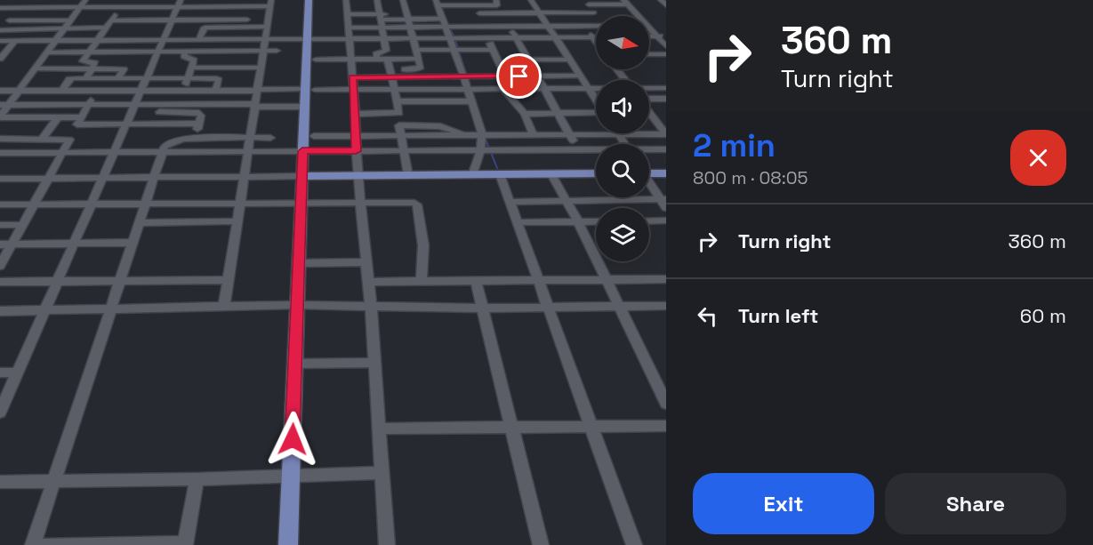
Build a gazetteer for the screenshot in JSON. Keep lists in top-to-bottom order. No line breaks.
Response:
{"north":"right","page":{"turn":["360 m","Turn right"],"heading":["2 min","800 m · 08:05"],"list":[{"name":"Turn right","value":"360 m"},{"name":"Turn left","value":"60 m"}],"buttons":["Exit","Share"]}}
